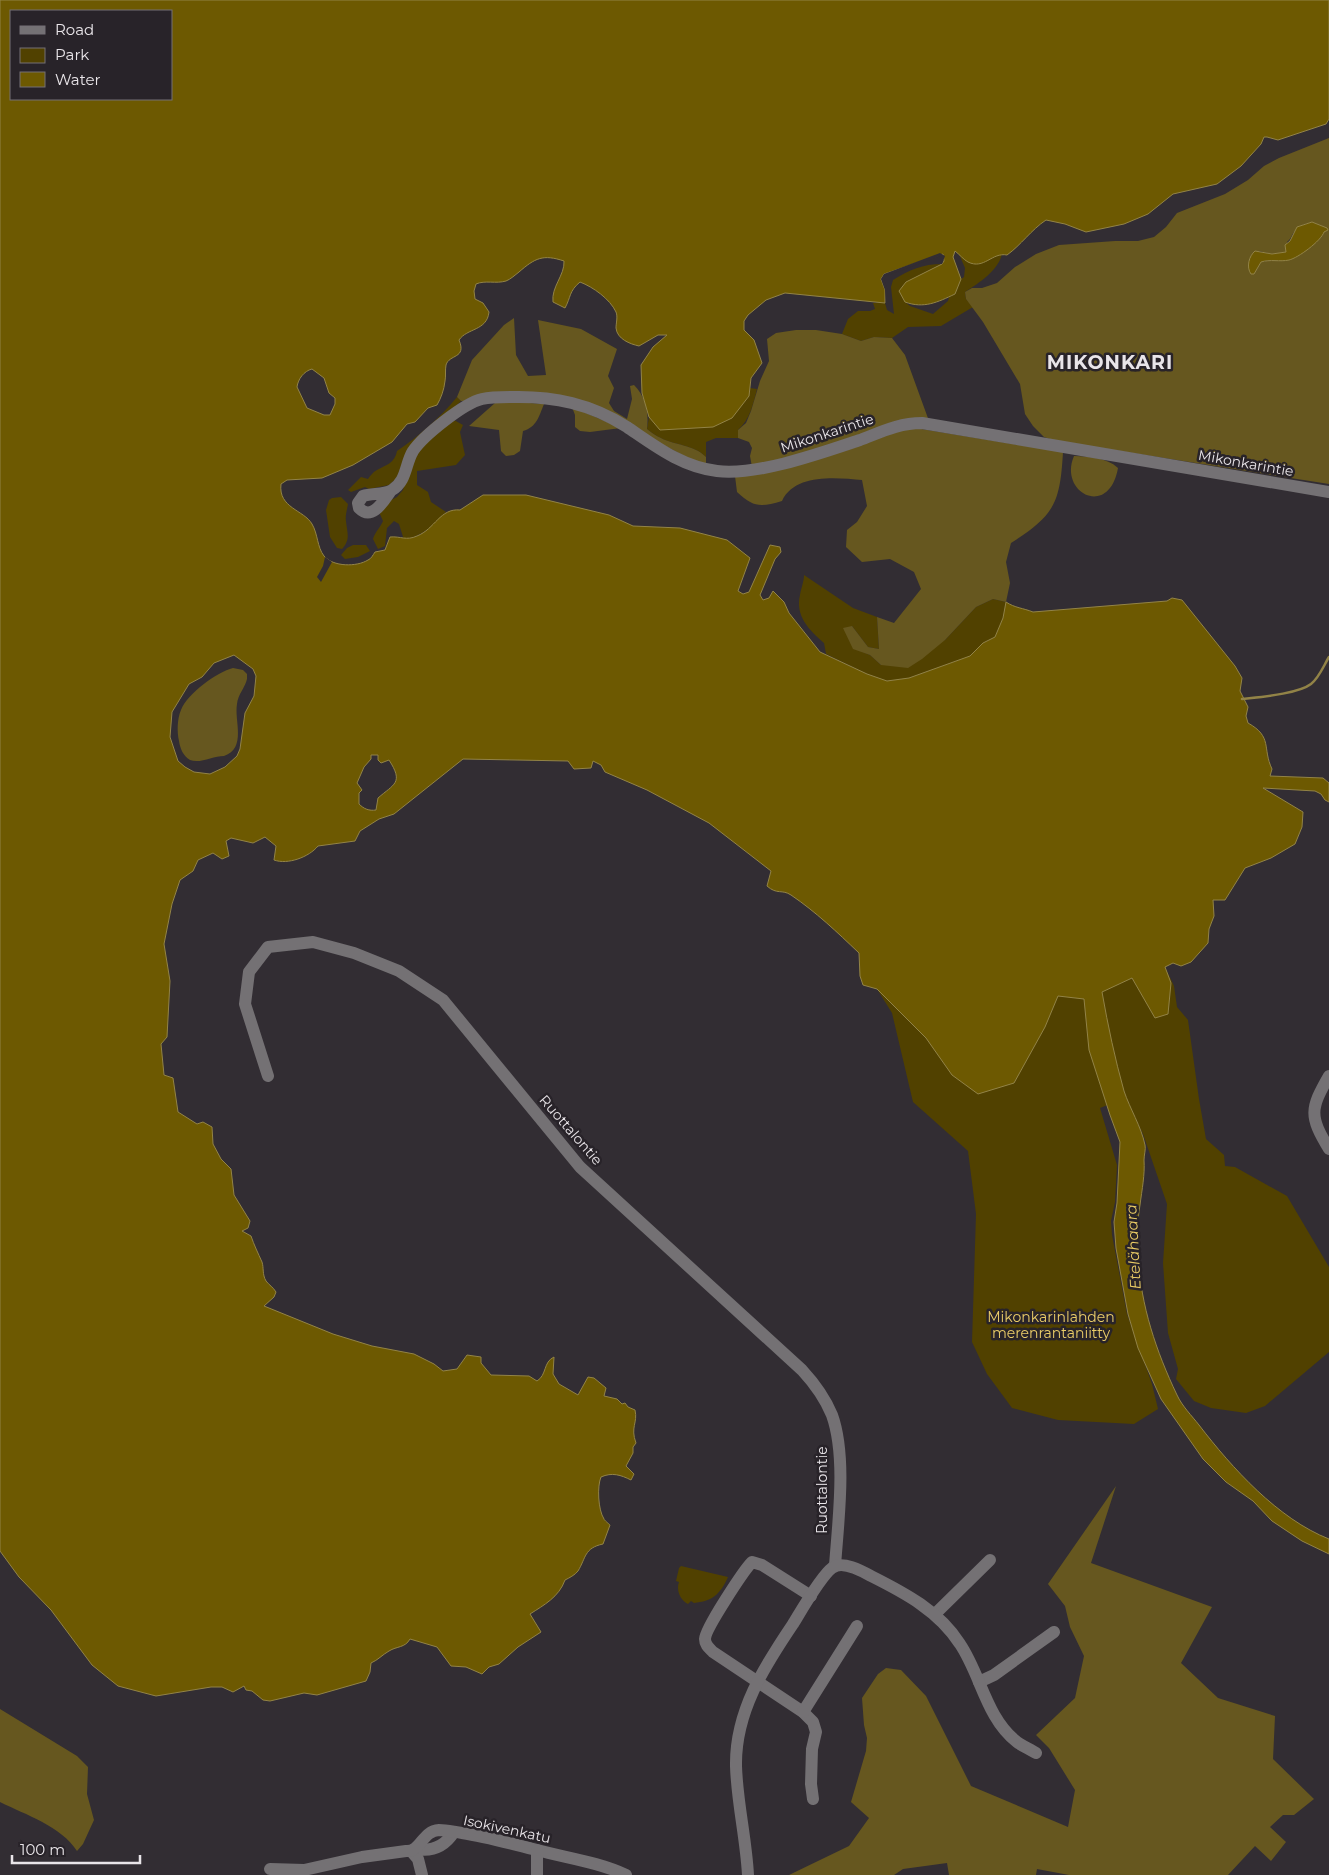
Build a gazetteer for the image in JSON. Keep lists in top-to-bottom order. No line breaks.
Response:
{"streets":{"street":["Mikonkarintie","Ruottalontie","Isokivenkatu"]},"districts":["MIKONKARI"],"water":["Etelähaara"],"parks":["Mikonkarinlahden merenrantaniitty"],"legend":["Road","Park","Water"],"scale_bar":"100 m"}
